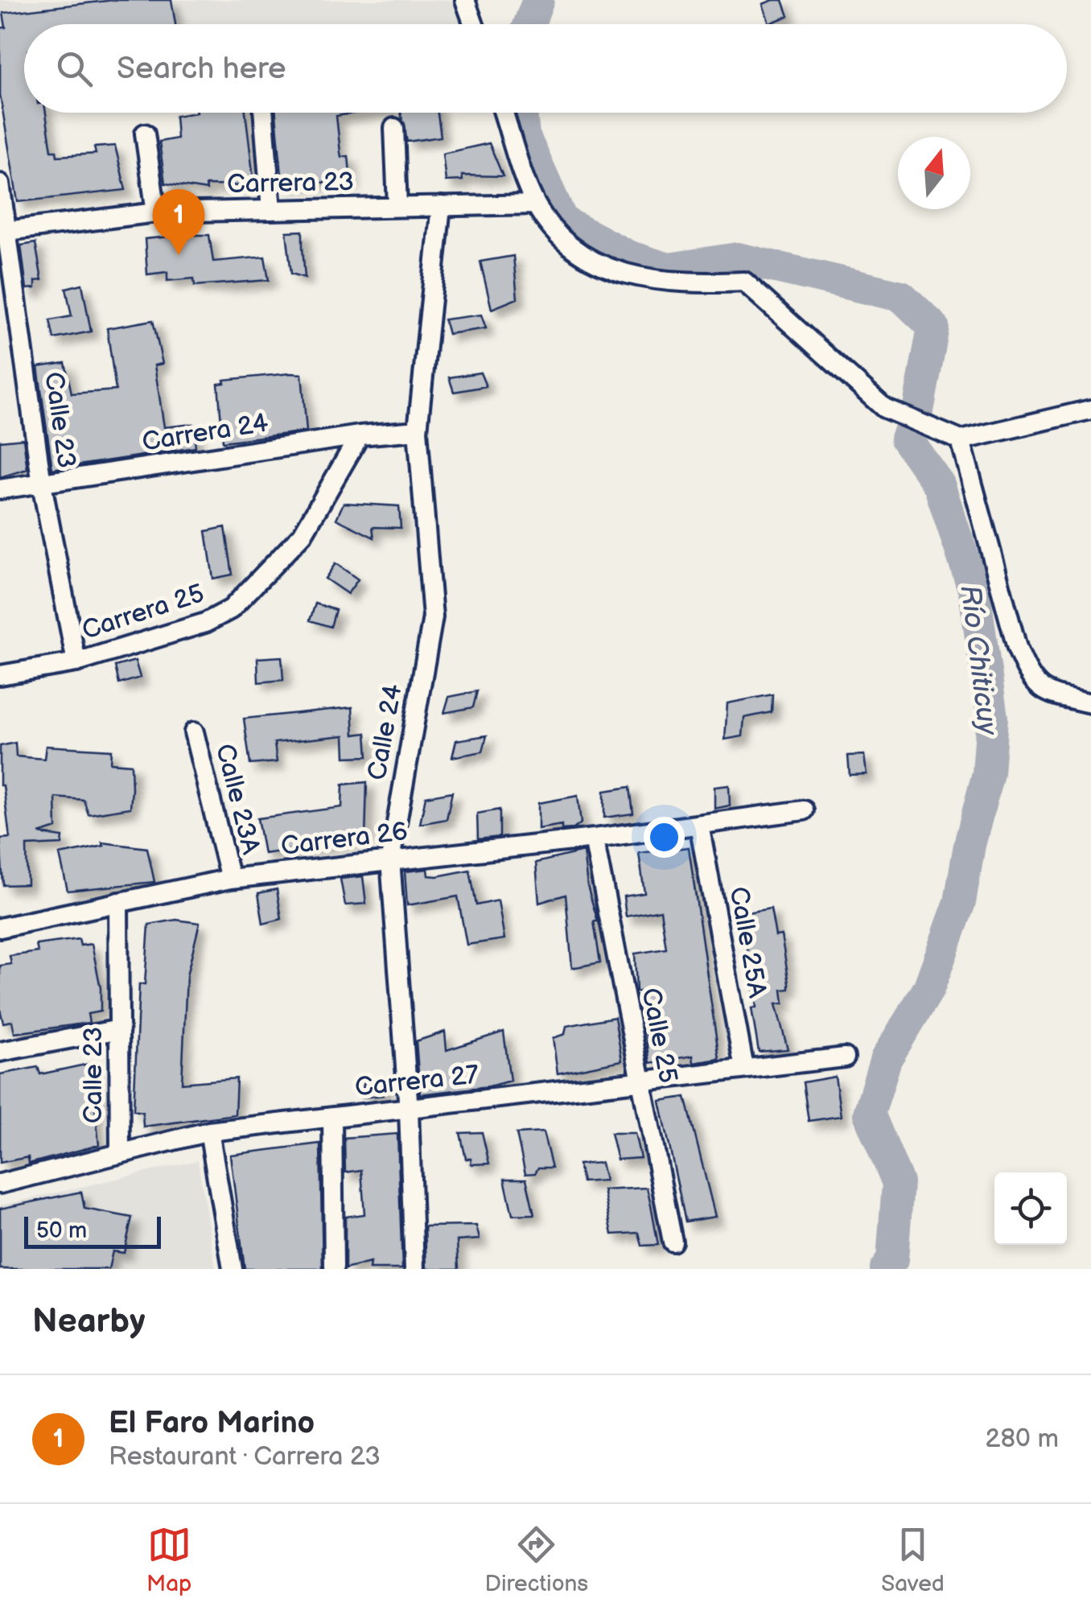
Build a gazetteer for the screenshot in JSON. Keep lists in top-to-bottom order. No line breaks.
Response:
{"streets":{"street":["Carrera 23","Calle 23","Carrera 24","Carrera 25","Calle 24","Calle 23A","Carrera 26","Calle 25A","Calle 25","Carrera 27"]},"crossings":[["Carrera 23","Calle 23"],["Carrera 23","Calle 24"],["Calle 23","Carrera 24"],["Calle 23","Carrera 25"],["Calle 23","Carrera 26"],["Calle 23","Carrera 27"],["Carrera 24","Carrera 25"],["Carrera 24","Calle 24"],["Calle 24","Carrera 26"],["Calle 24","Carrera 27"],["Calle 23A","Carrera 26"],["Carrera 26","Calle 25A"],["Carrera 26","Calle 25"],["Calle 25A","Carrera 27"],["Calle 25","Carrera 27"]],"water":["Río Chiticuy"],"scale_bar":"50 m","north":"top","page":{"search":"Search here","pins":"1","scale":"50 m","heading":"Nearby","list":[{"mark":"1","name":"El Faro Marino","note":"Restaurant · Carrera 23","value":"280 m"}],"nav":["Map","Directions","Saved"]}}
